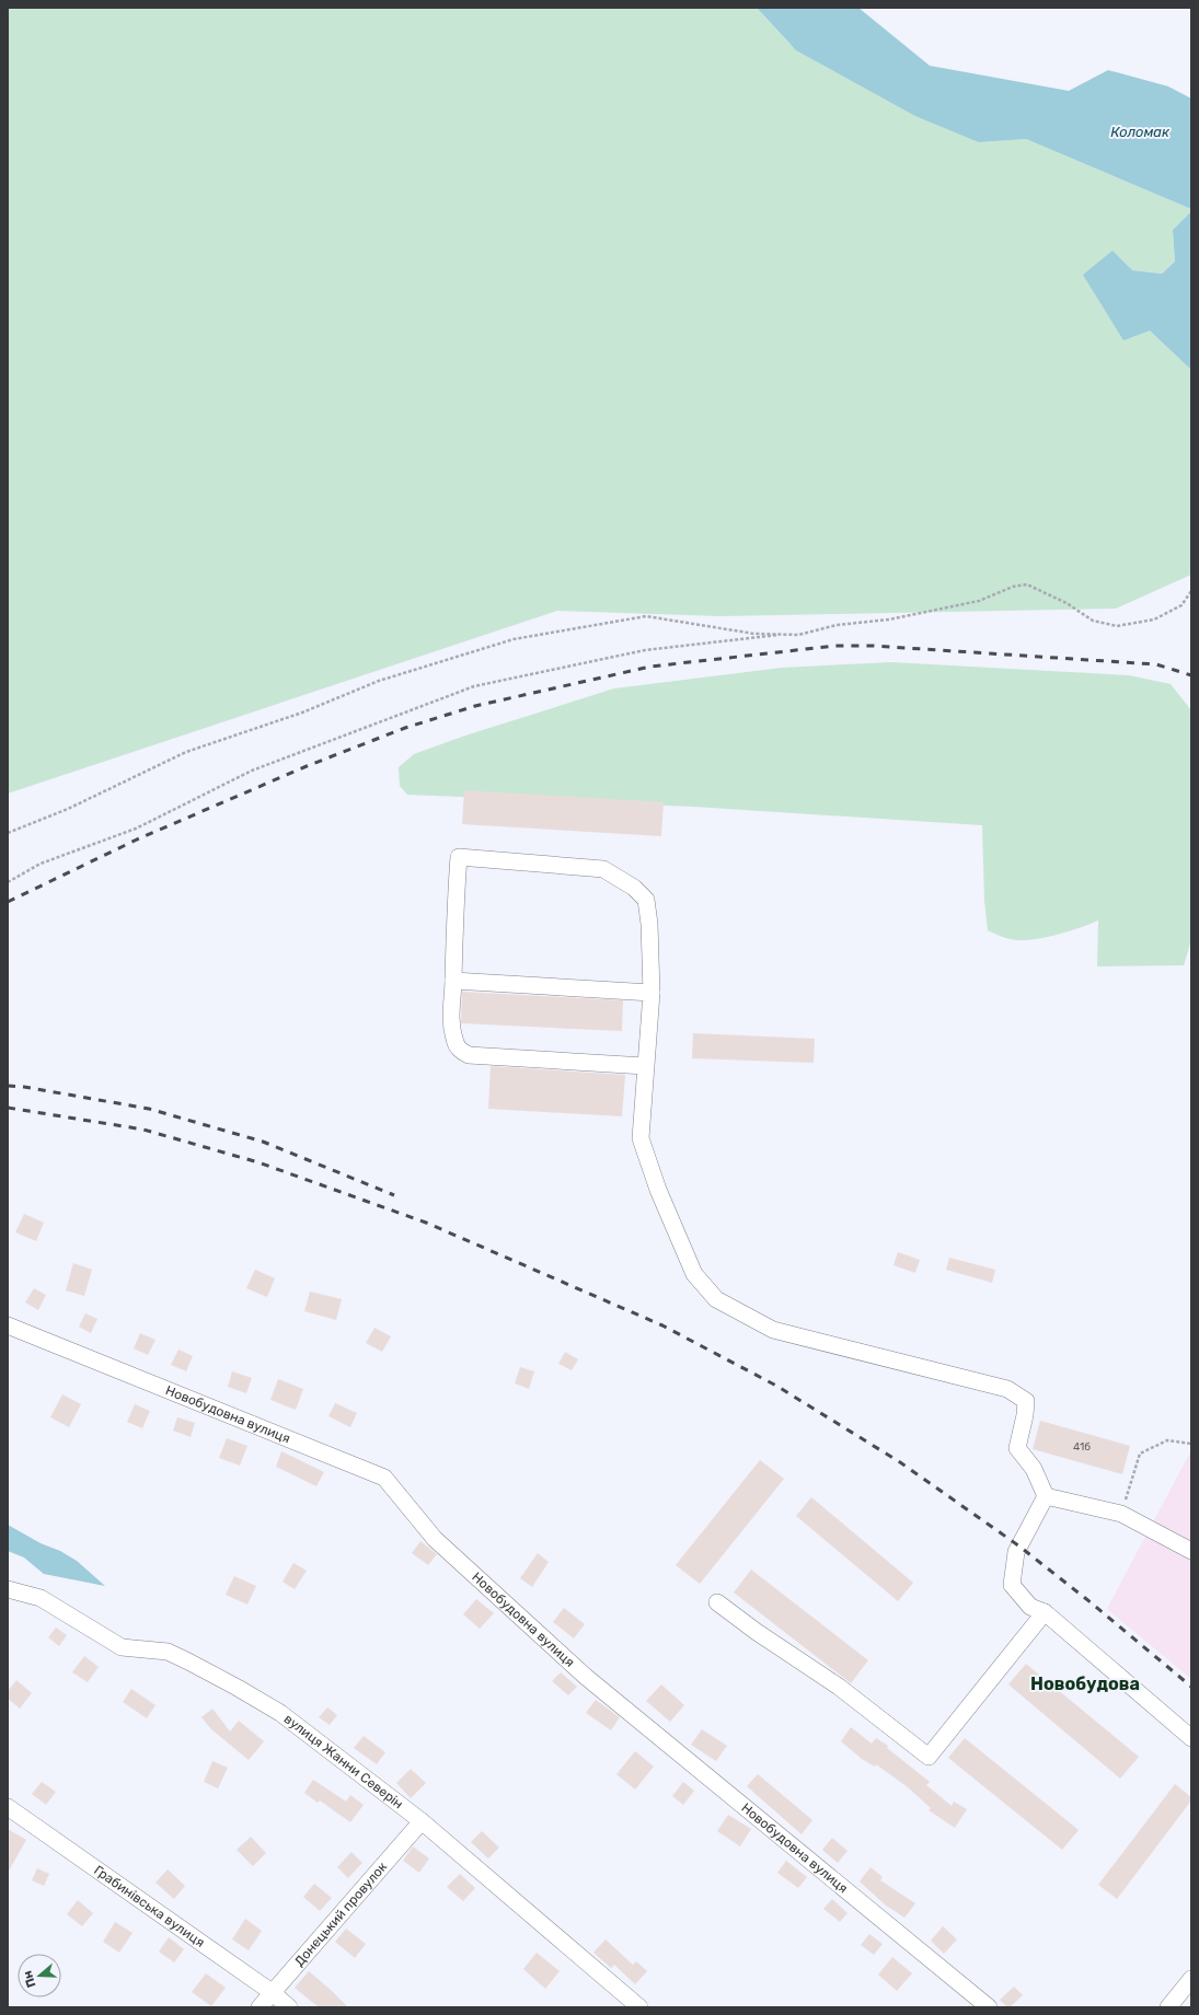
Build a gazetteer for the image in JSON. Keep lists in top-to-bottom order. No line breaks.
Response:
{"streets":{"street":["Новобудовна вулиця","вулиця Жанни Северін","Грабинівська вулиця","Донецький провулок"]},"crossings":[["вулиця Жанни Северін","Донецький провулок"],["Грабинівська вулиця","Донецький провулок"]],"districts":["Новобудова"],"water":["Коломак"],"house_numbers":["41б"],"north":"left"}
